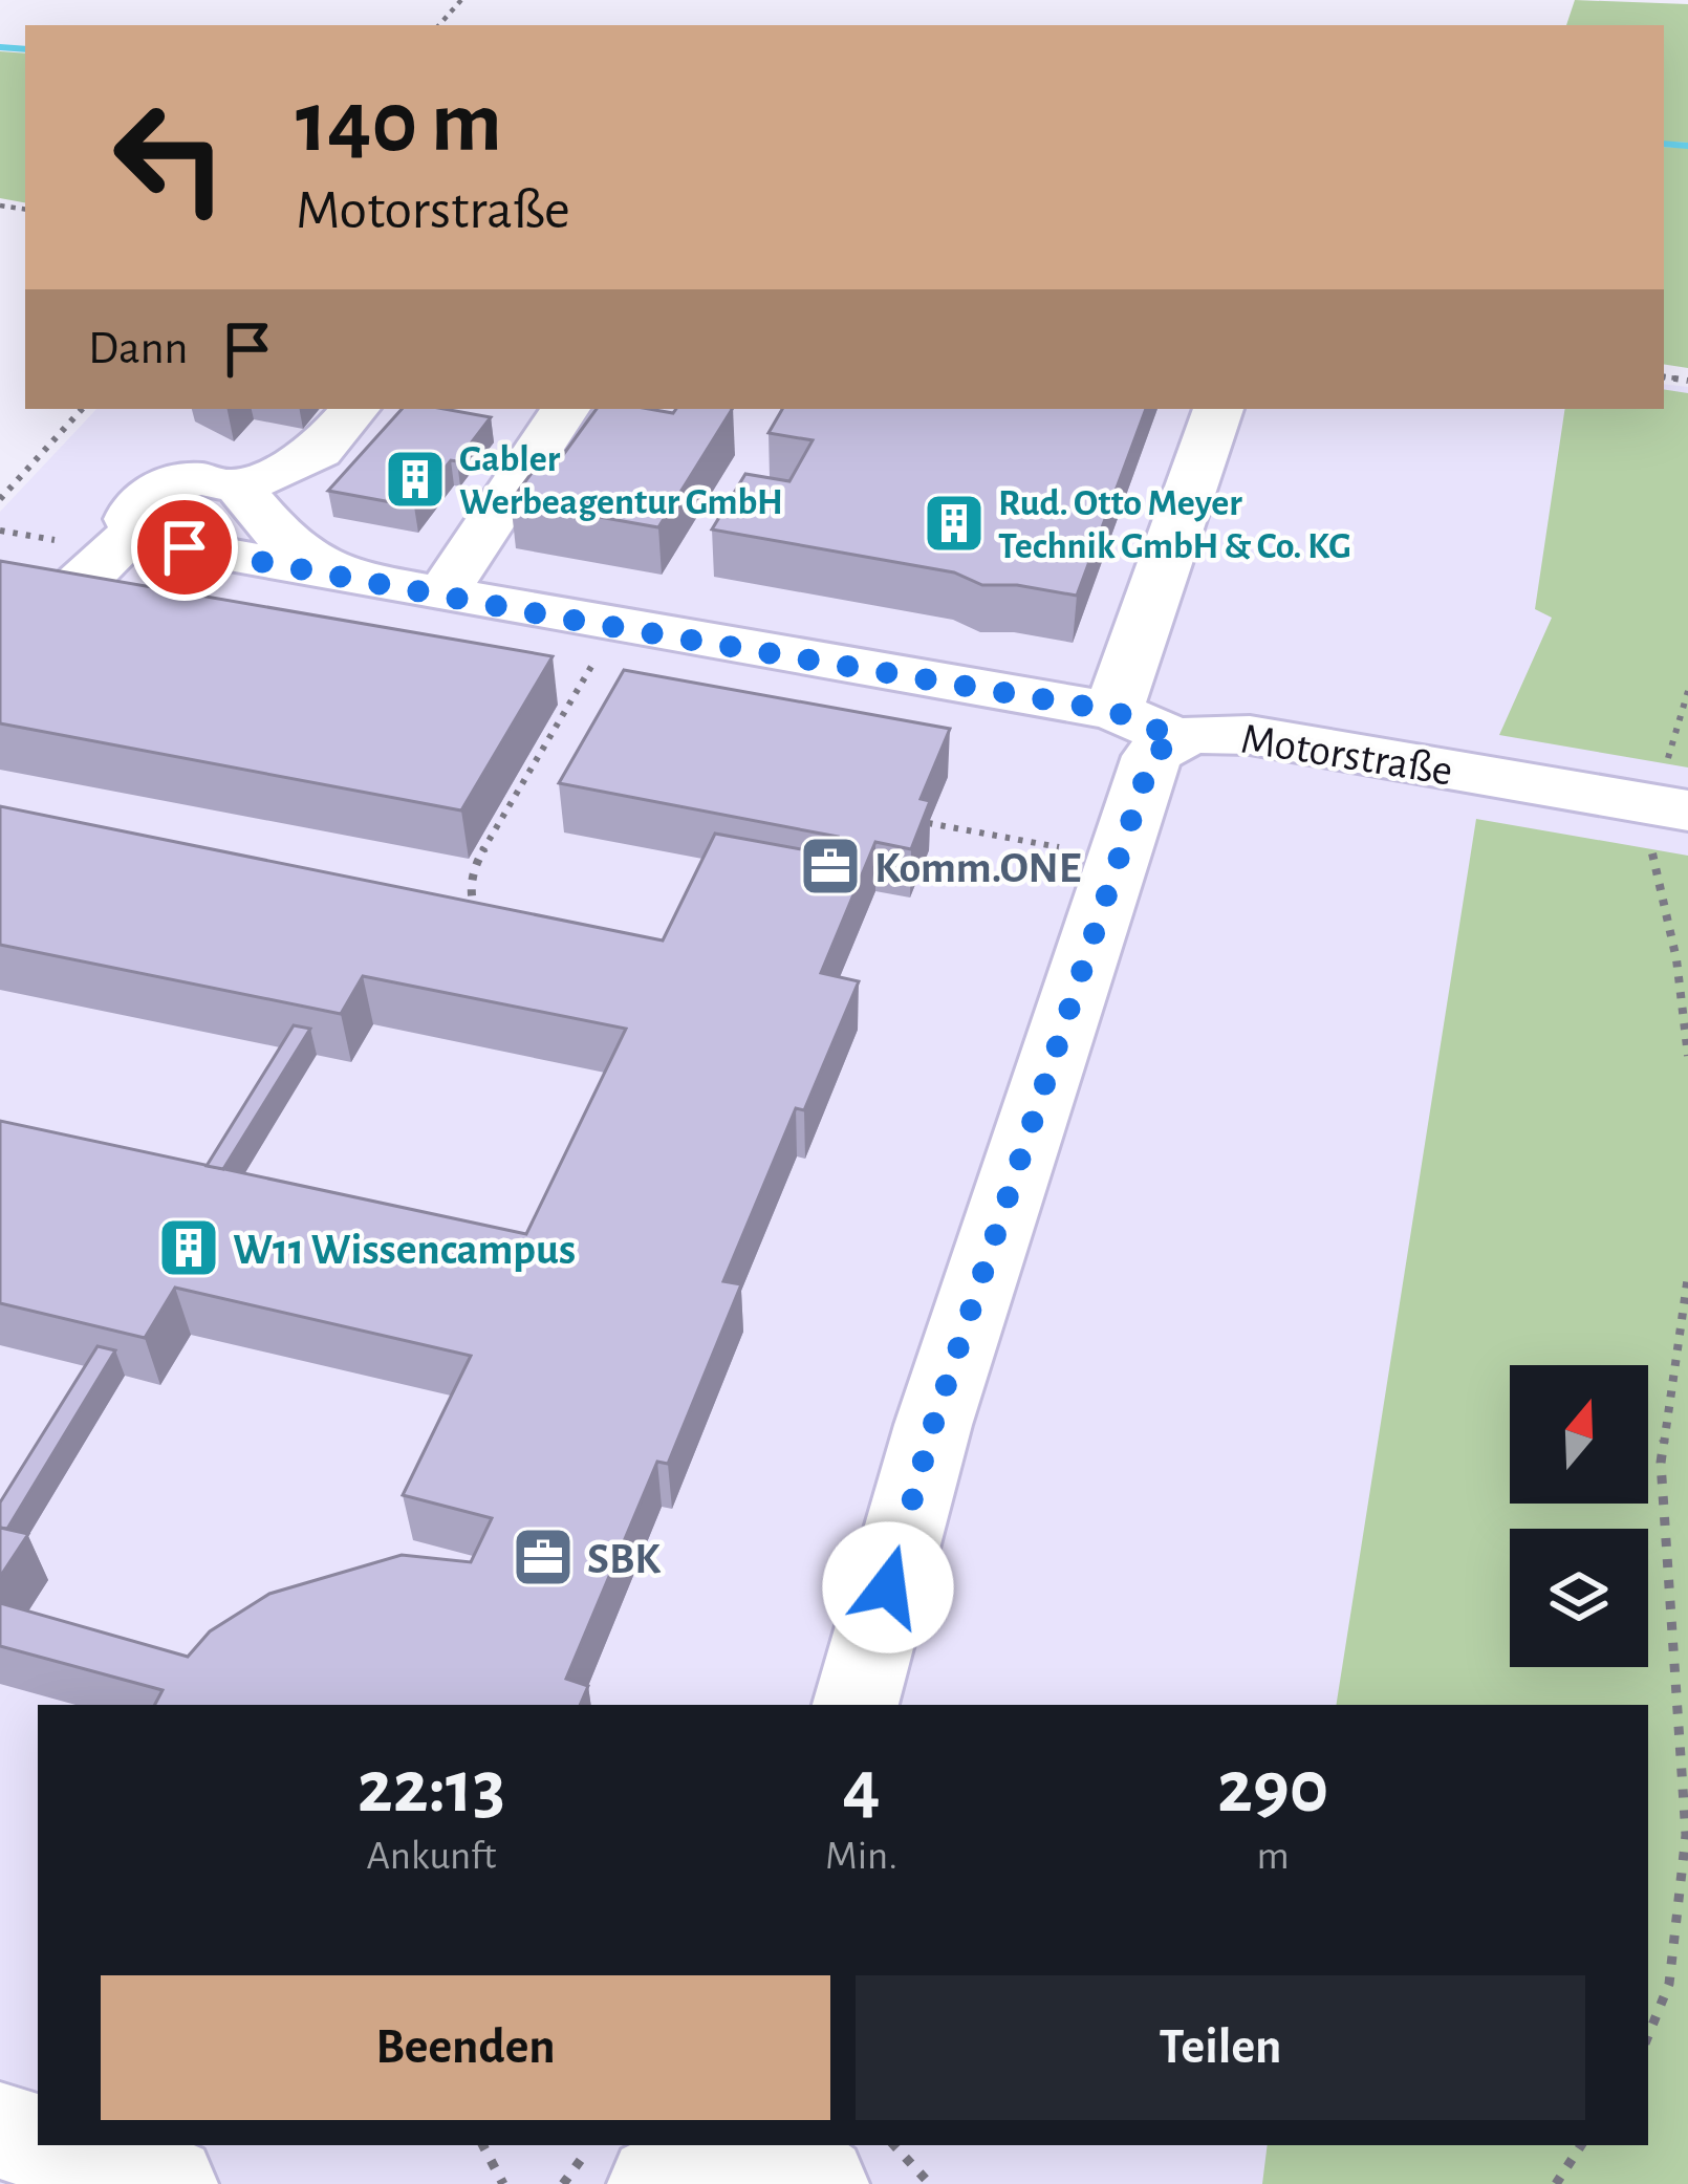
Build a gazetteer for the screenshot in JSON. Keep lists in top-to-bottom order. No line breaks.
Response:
{"streets":{"street":["Motorstraße"]},"places":{"building":["Gabler Werbeagentur GmbH","Rud. Otto Meyer Technik GmbH & Co. KG","W11 Wissencampus"],"office":["Komm.ONE","SBK"]},"north":"top","page":{"turn":["140 m","Motorstraße"],"then":"Dann","eta":["22:13","Ankunft","4","Min.","290","m"],"buttons":["Beenden","Teilen"]}}
